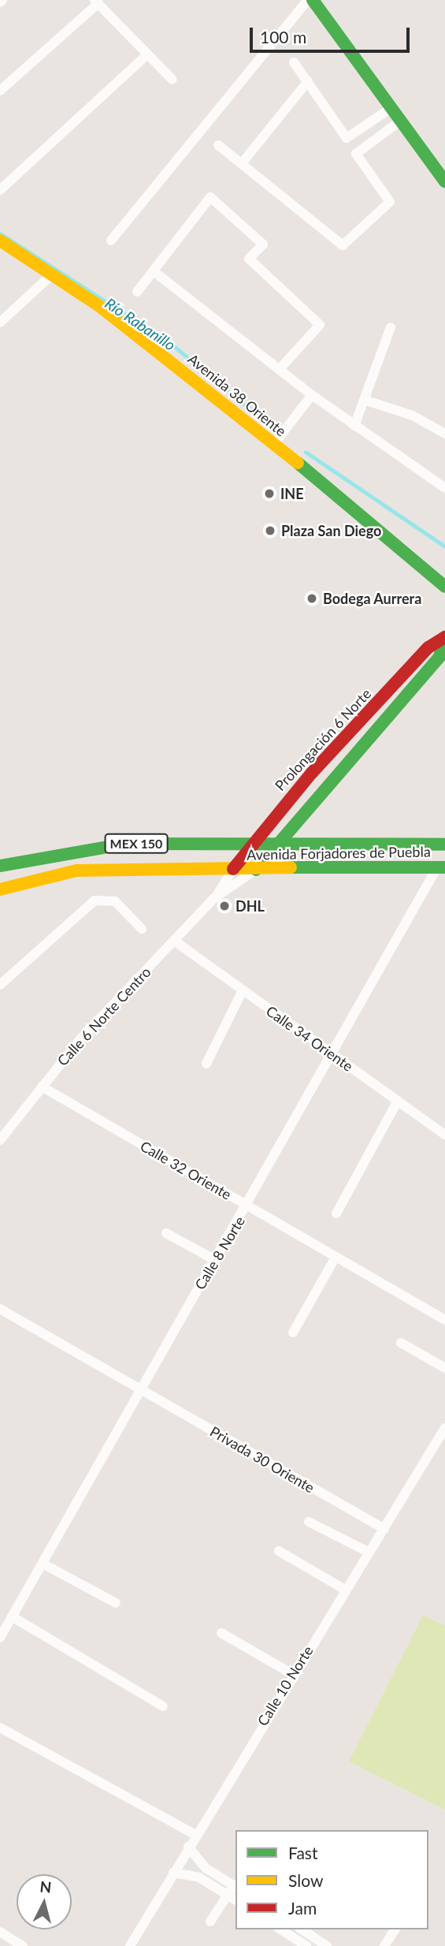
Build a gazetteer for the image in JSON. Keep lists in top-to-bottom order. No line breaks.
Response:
{"streets":{"main road":["Avenida 38 Oriente","Prolongación 6 Norte","MEX 150","Avenida Forjadores de Puebla"],"street":["Calle 6 Norte Centro","Calle 34 Oriente","Calle 32 Oriente","Calle 8 Norte","Privada 30 Oriente","Calle 10 Norte"]},"crossings":[["Prolongación 6 Norte","MEX 150"],["Prolongación 6 Norte","Avenida Forjadores de Puebla"],["Prolongación 6 Norte","Calle 6 Norte Centro"],["MEX 150","Avenida Forjadores de Puebla"],["MEX 150","Calle 6 Norte Centro"],["Avenida Forjadores de Puebla","Calle 6 Norte Centro"],["Avenida Forjadores de Puebla","Calle 8 Norte"],["Calle 6 Norte Centro","Calle 34 Oriente"],["Calle 6 Norte Centro","Calle 32 Oriente"],["Calle 34 Oriente","Calle 8 Norte"],["Calle 32 Oriente","Calle 8 Norte"],["Calle 8 Norte","Privada 30 Oriente"],["Privada 30 Oriente","Calle 10 Norte"]],"water":["Río Rabanillo"],"places":["INE","Plaza San Diego","Bodega Aurrera","DHL"],"legend":["Fast","Slow","Jam"],"scale_bar":"100 m","north":"top"}
